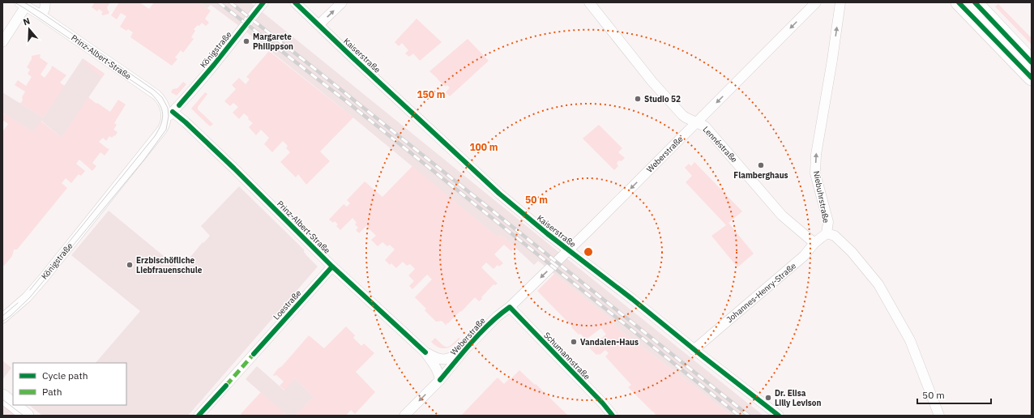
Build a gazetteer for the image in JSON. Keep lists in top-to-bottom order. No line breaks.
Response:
{"streets":{"street":["Königstraße","Kaiserstraße","Prinz-Albert-Straße","Lennéstraße","Weberstraße","Niebuhrstraße","Johannes-Henry-Straße","Loestraße","Schumannstraße"]},"crossings":[["Königstraße","Prinz-Albert-Straße"],["Kaiserstraße","Weberstraße"],["Kaiserstraße","Johannes-Henry-Straße"],["Prinz-Albert-Straße","Weberstraße"],["Prinz-Albert-Straße","Loestraße"],["Lennéstraße","Weberstraße"],["Lennéstraße","Johannes-Henry-Straße"],["Weberstraße","Schumannstraße"],["Niebuhrstraße","Johannes-Henry-Straße"]],"one_way":["Weberstraße","Niebuhrstraße"],"places":["Margarete Philippson","Studio 52","Flamberghaus","Erzbischöfliche Liebfrauenschule","Vandalen-Haus","Dr. Elisa Lilly Levison"],"legend":["Cycle path","Path"],"scale_bar":"50 m","north":"top","rings":["150 m","100 m","50 m"]}
